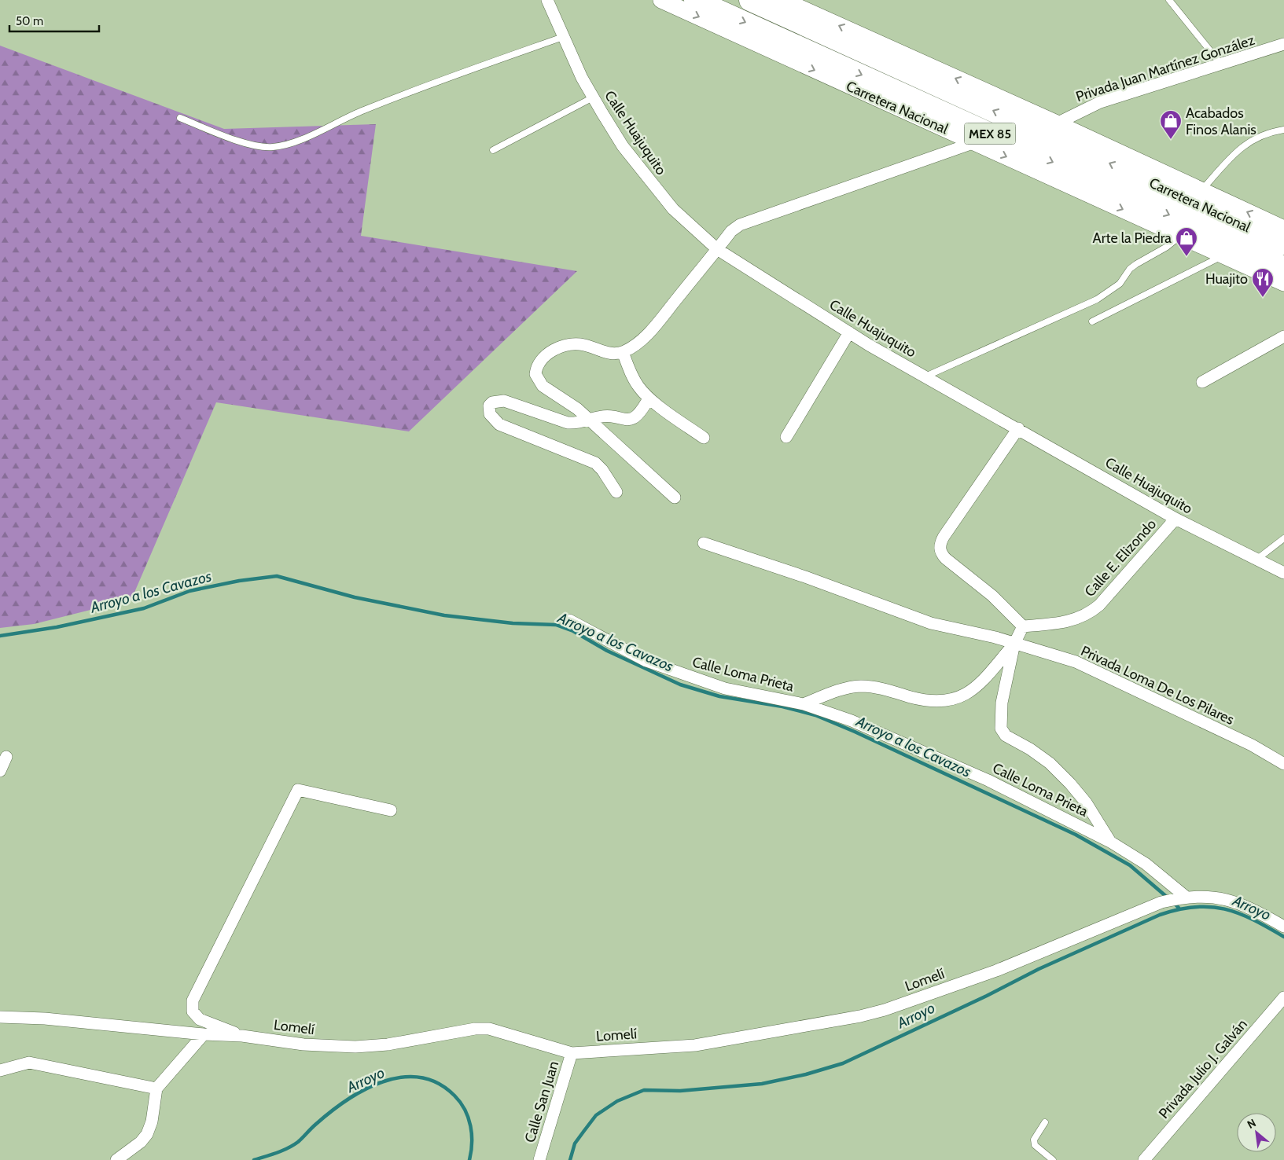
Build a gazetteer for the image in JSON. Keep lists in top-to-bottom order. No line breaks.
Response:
{"streets":{"highway":["Carretera Nacional","MEX 85"],"street":["Privada Juan Martínez González","Calle Huajuquito","Calle E. Elizondo","Calle Loma Prieta","Privada Loma De Los Pilares","Lomelí","Privada Julio J. Galván","Calle San Juan"]},"crossings":[["Privada Juan Martínez González","Carretera Nacional"],["Calle Huajuquito","Calle E. Elizondo"],["Calle Loma Prieta","Privada Loma De Los Pilares"],["Calle Loma Prieta","Lomelí"],["Lomelí","Calle San Juan"]],"water":["Arroyo a los Cavazos","Arroyo"],"places":{"shop":["Acabados Finos Alanis","Arte la Piedra"],"restaurant":["Huajito"]},"scale_bar":"50 m","north":"top left"}
